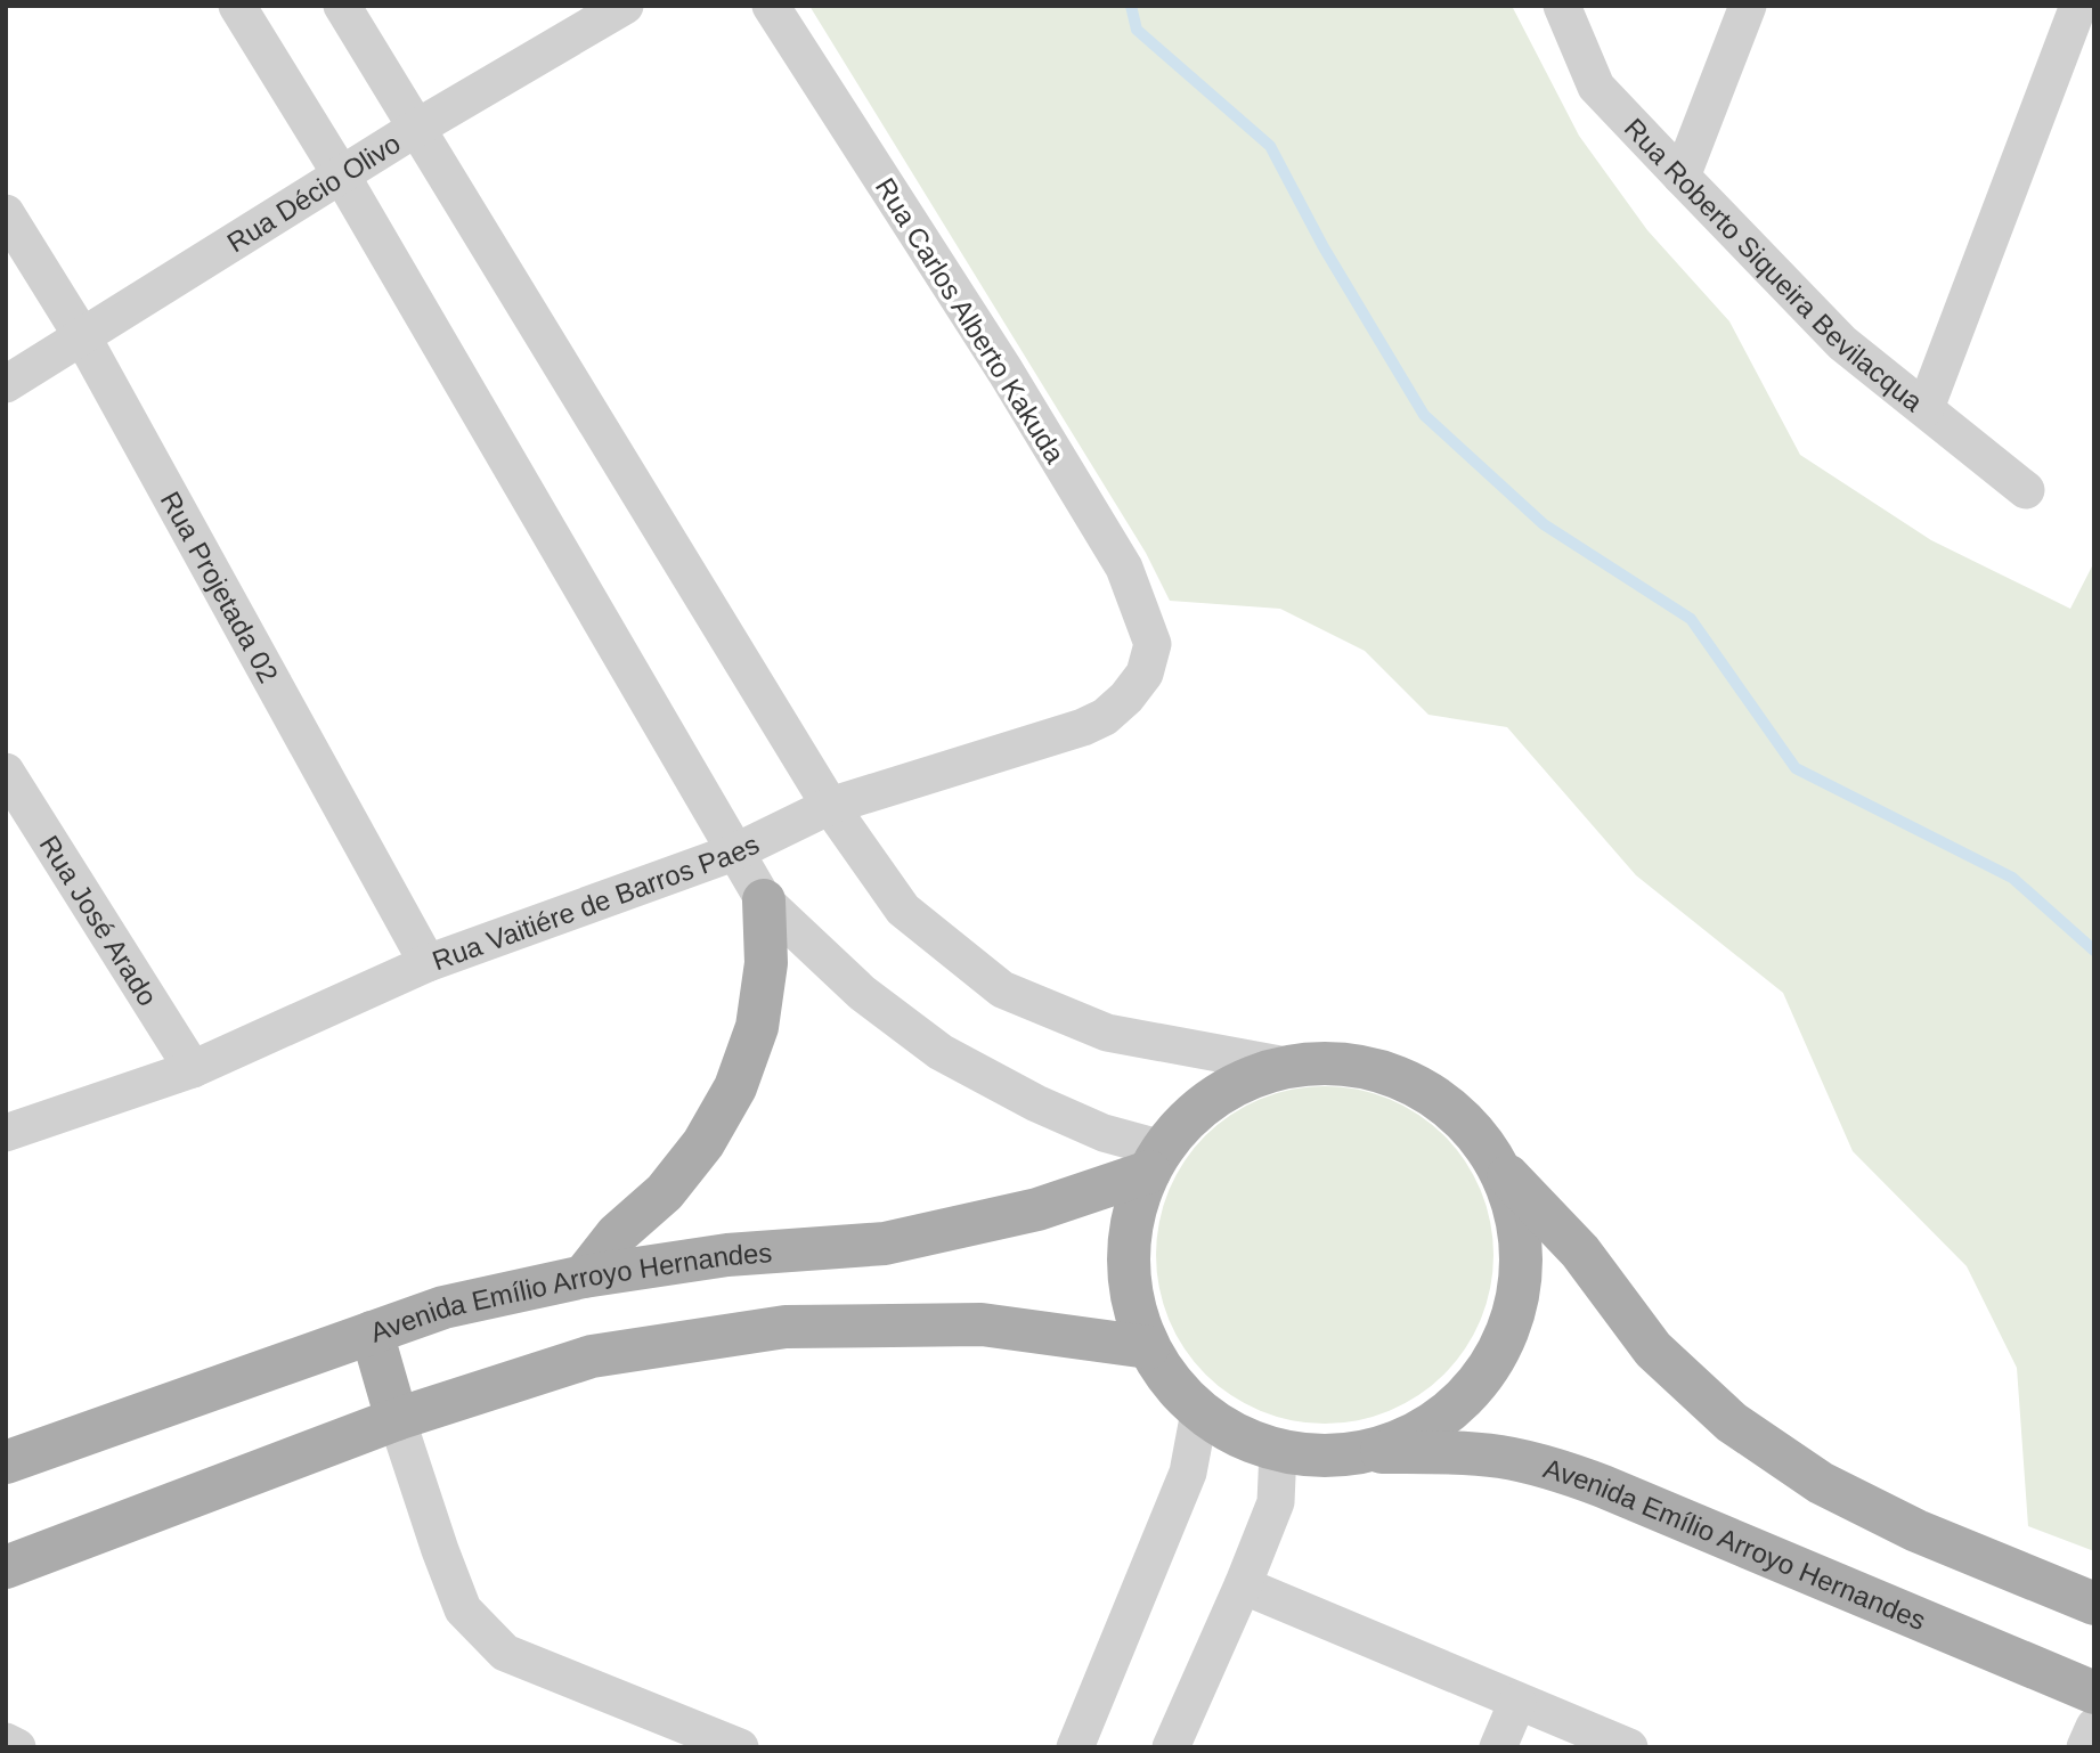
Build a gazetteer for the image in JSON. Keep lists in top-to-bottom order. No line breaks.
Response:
{"streets":{"main road":["Avenida Emílio Arroyo Hernandes"],"street":["Rua Décio Olivo","Rua Roberto Siqueira Bevilacqua","Rua Carlos Alberto Kakuda","Rua Projetada 02","Rua Vaitiére de Barros Paes","Rua José Arado"]},"crossings":[["Rua Décio Olivo","Rua Projetada 02"],["Rua Carlos Alberto Kakuda","Rua Vaitiére de Barros Paes"],["Rua Projetada 02","Rua Vaitiére de Barros Paes"],["Rua Vaitiére de Barros Paes","Rua José Arado"]]}
